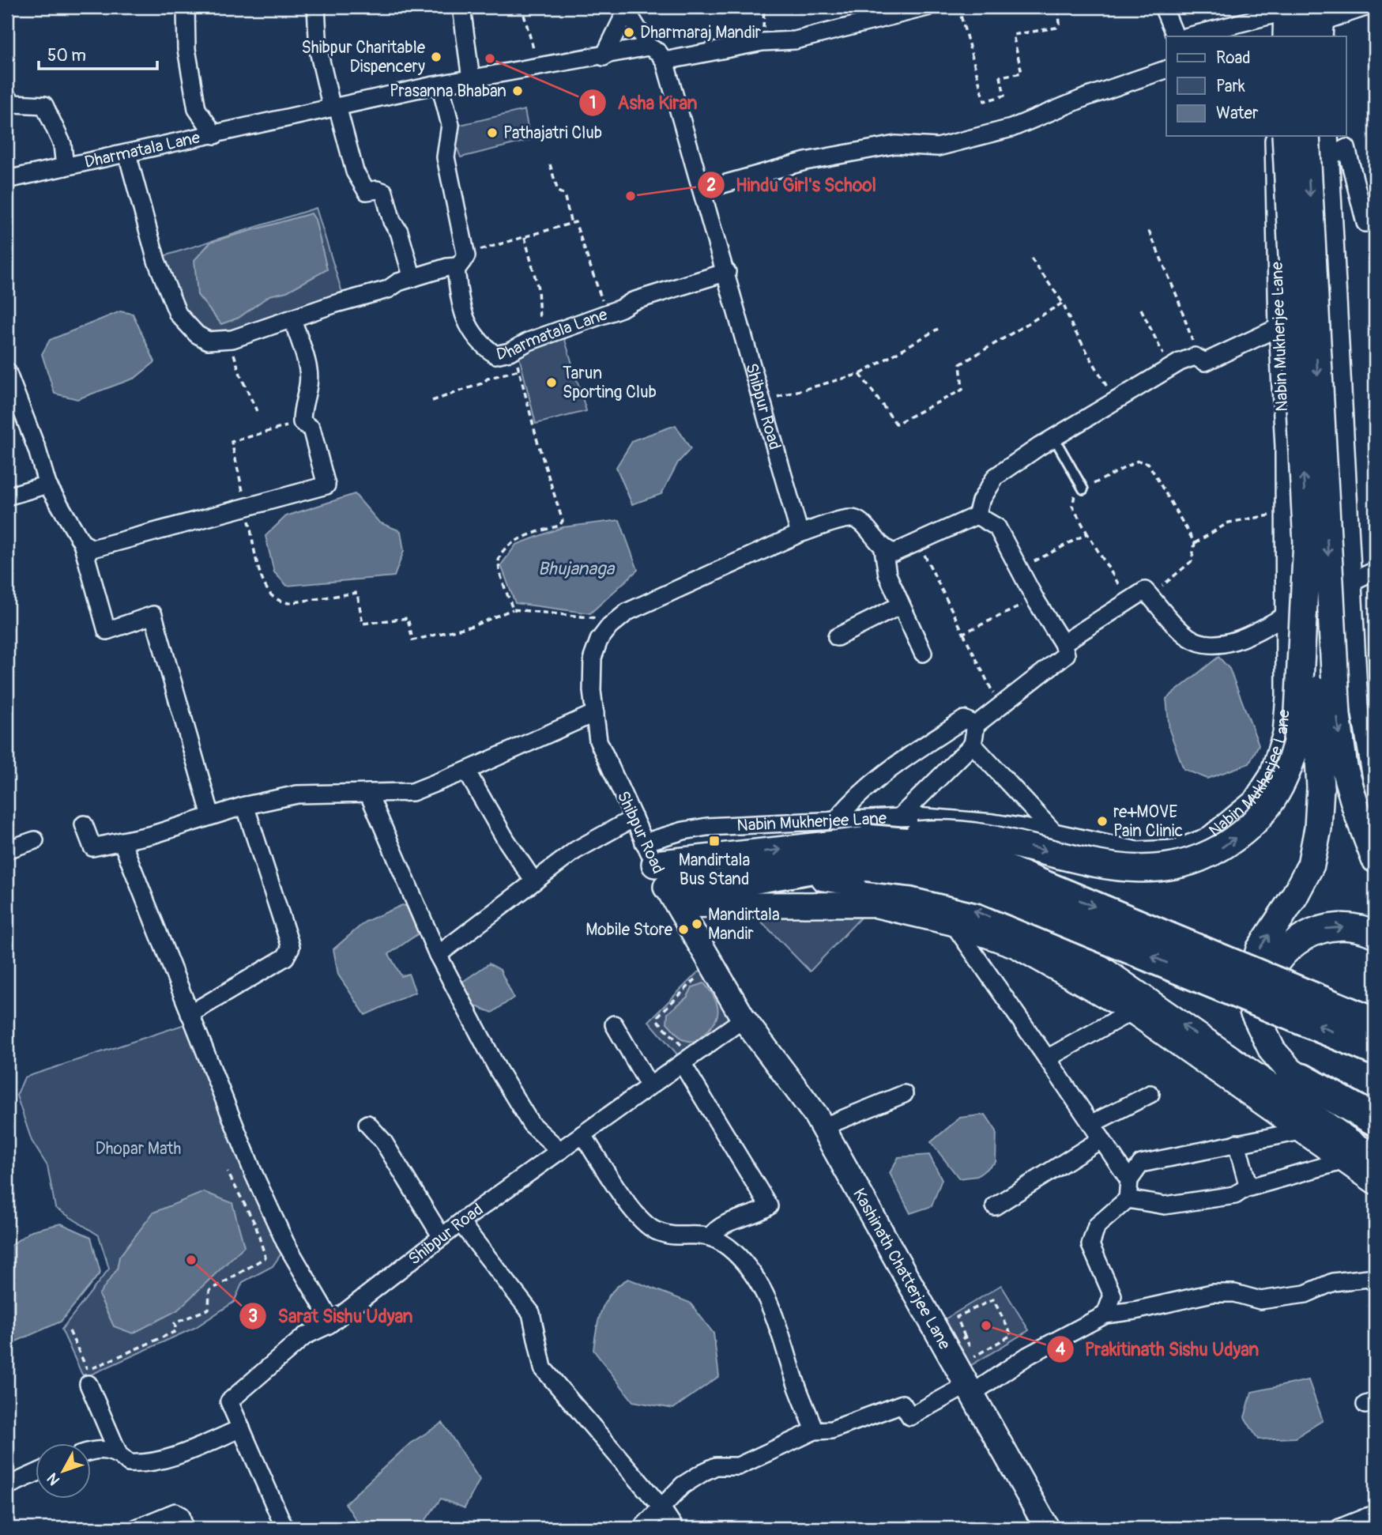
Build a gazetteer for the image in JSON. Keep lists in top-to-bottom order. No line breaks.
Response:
{"streets":{"street":["Dharmatala Lane","Nabin Mukherjee Lane","Shibpur Road","Kashinath Chatterjee Lane"]},"crossings":[["Dharmatala Lane","Shibpur Road"],["Nabin Mukherjee Lane","Shibpur Road"],["Shibpur Road","Kashinath Chatterjee Lane"]],"water":["Bhujanaga"],"parks":["Dhopar Math"],"places":{"other":["Dharmaraj Mandir","Shibpur Charitable Dispencery","Asha Kiran","Prasanna Bhaban","Pathajatri Club","Hindu Girl's School","Tarun Sporting Club","re+MOVE Pain Clinic","Mandirtala Mandir","Mobile Store","Sarat Sishu Udyan","Prakitinath Sishu Udyan"],"transit":["Mandirtala Bus Stand"]},"legend":["Road","Park","Water"],"scale_bar":"50 m","north":"bottom left"}
